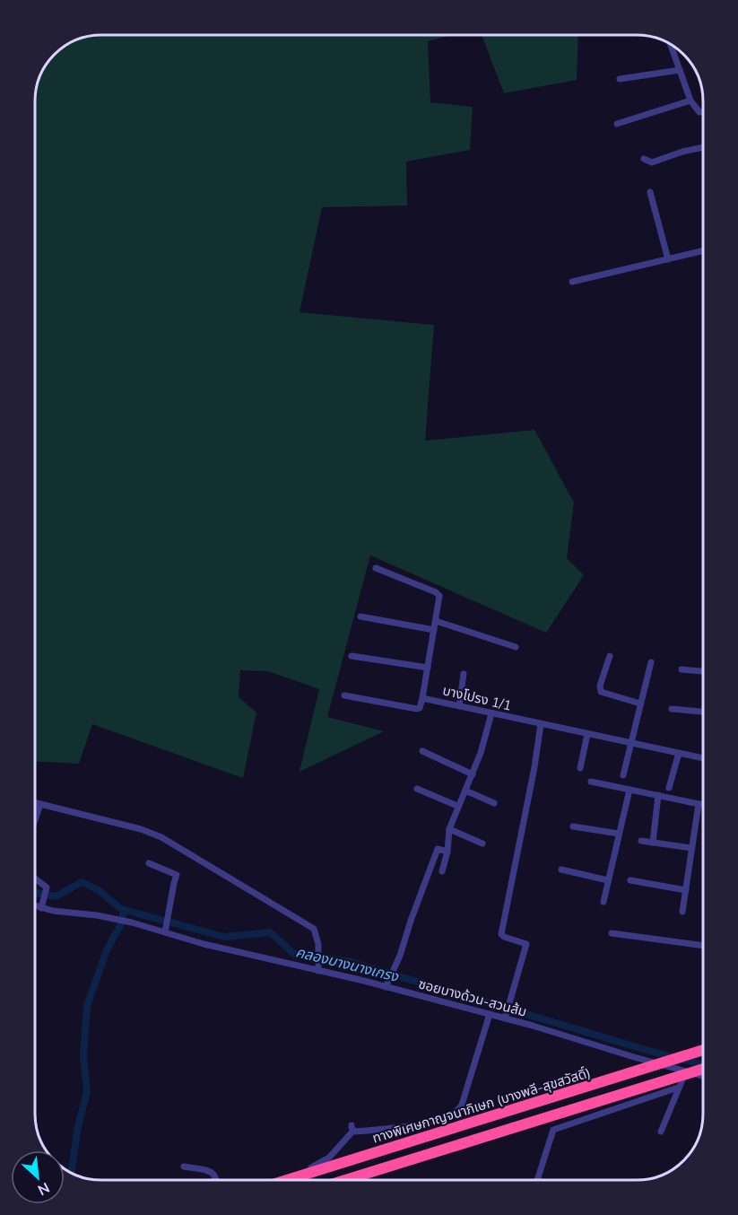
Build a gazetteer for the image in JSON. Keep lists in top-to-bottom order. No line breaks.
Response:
{"streets":{"highway":["ทางพิเศษกาญจนาภิเษก (บางพลี-สุขสวัสดิ์)"],"street":["บางโปรง 1/1","ซอยบางด้วน-สวนส้ม"]},"water":["คลองบางนางเกรง"],"north":"bottom right"}
